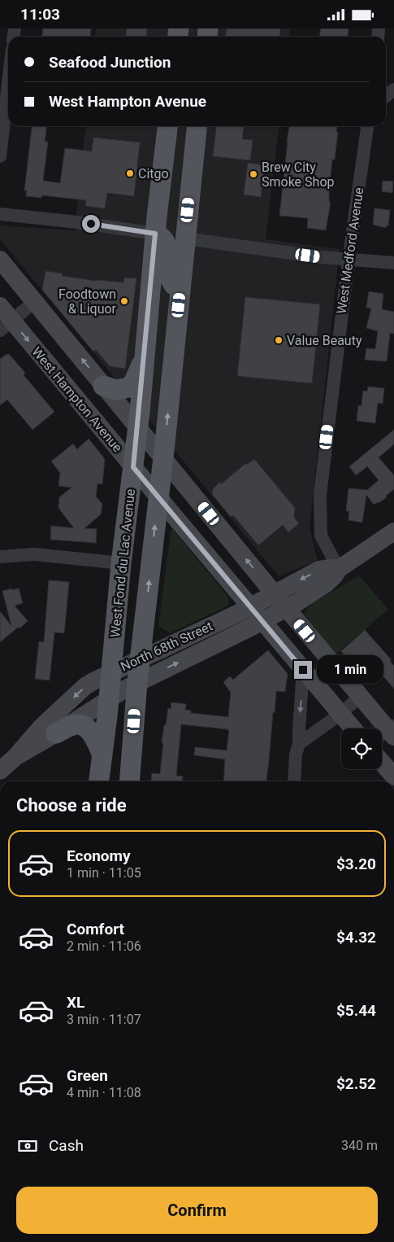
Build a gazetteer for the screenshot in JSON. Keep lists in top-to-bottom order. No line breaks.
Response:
{"streets":{"main road":["West Hampton Avenue","West Fond du Lac Avenue","North 68th Street"],"street":["West Medford Avenue"]},"crossings":[["West Medford Avenue","North 68th Street"],["West Hampton Avenue","West Fond du Lac Avenue"],["West Hampton Avenue","North 68th Street"],["West Fond du Lac Avenue","North 68th Street"]],"places":["Citgo","Brew City Smoke Shop","Foodtown & Liquor","Value Beauty"],"page":{"status":"11:03","banner":["Seafood Junction","West Hampton Avenue"],"bubble":"1 min","heading":"Choose a ride","list":[{"name":"Economy","note":"1 min · 11:05","value":"$3.20"},{"name":"Comfort","note":"2 min · 11:06","value":"$4.32"},{"name":"XL","note":"3 min · 11:07","value":"$5.44"},{"name":"Green","note":"4 min · 11:08","value":"$2.52"}],"pay":["Cash","340 m"],"buttons":"Confirm"}}
